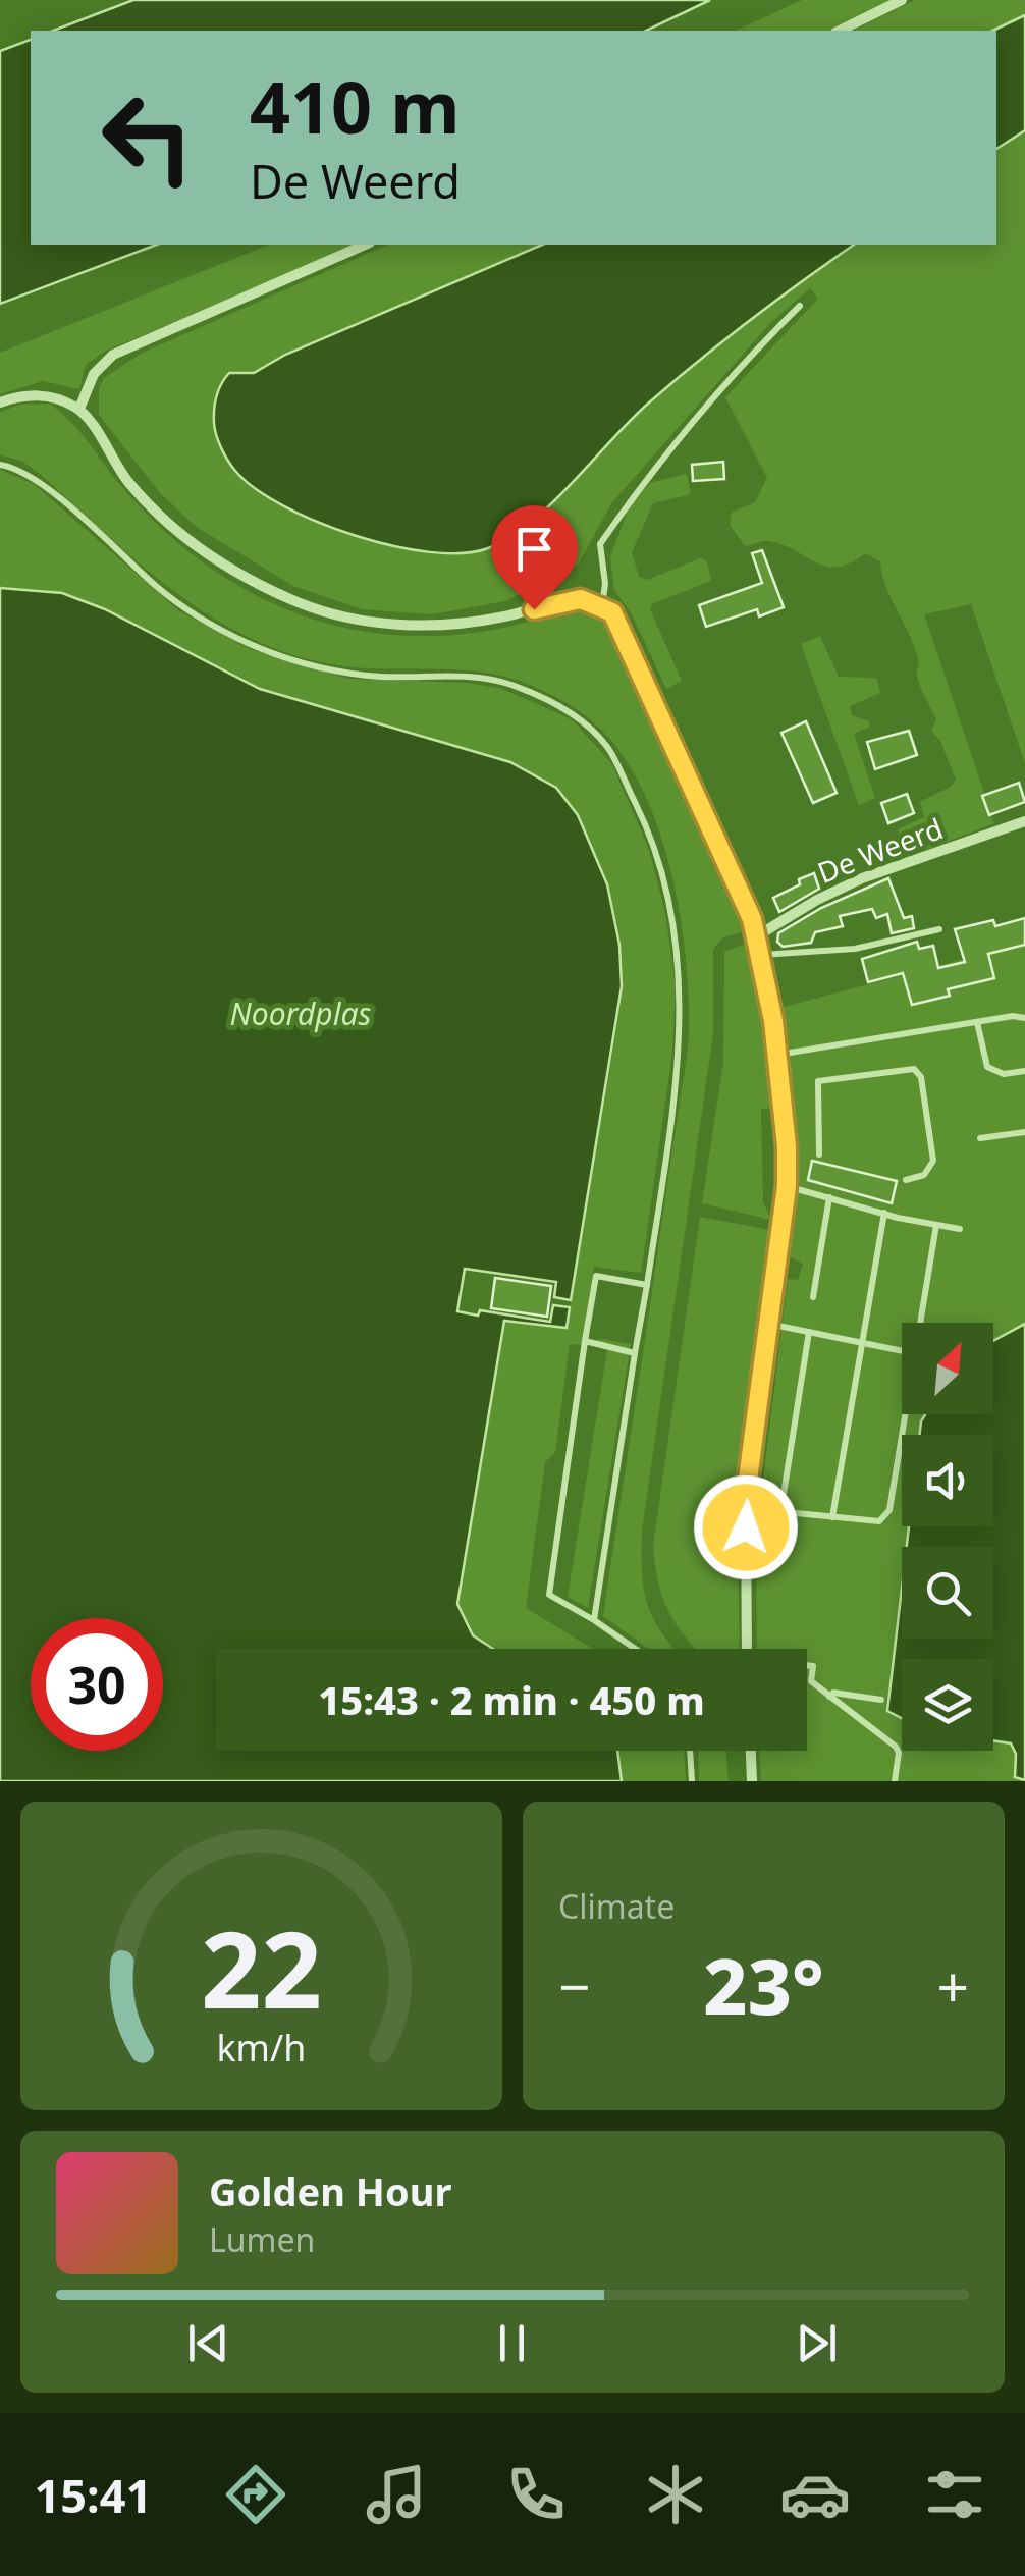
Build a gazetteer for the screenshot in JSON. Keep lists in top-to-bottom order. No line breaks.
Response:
{"streets":{"street":["De Weerd"]},"water":["Noordplas"],"north":"top right","page":{"turn":["410 m","De Weerd"],"limit":"30","trip":"15:43 · 2 min · 450 m","tile":"Climate","heat":["−","23°","+"],"song":["Golden Hour","Lumen"],"tabs":"15:41","gauge":["22","km/h"]}}
